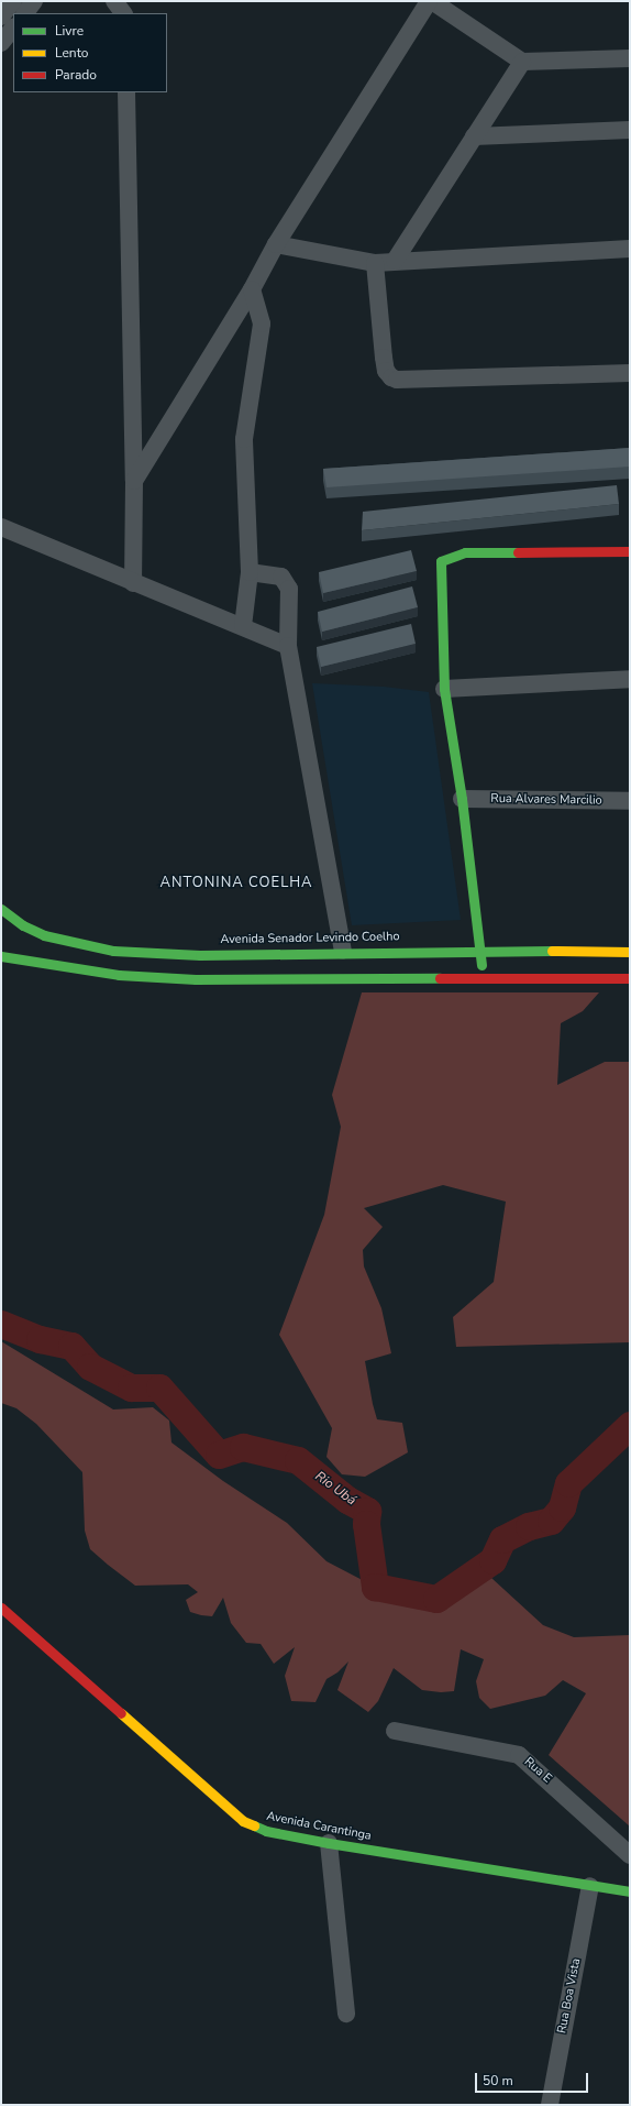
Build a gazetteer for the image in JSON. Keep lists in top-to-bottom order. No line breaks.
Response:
{"streets":{"street":["Rua Alvares Marcilio","Avenida Senador Levindo Coelho","Rua E","Avenida Carantinga","Rua Boa Vista"]},"crossings":[["Avenida Carantinga","Rua Boa Vista"]],"districts":["ANTONINA COELHA"],"water":["Rio Ubá"],"legend":["Livre","Lento","Parado"],"scale_bar":"50 m"}
